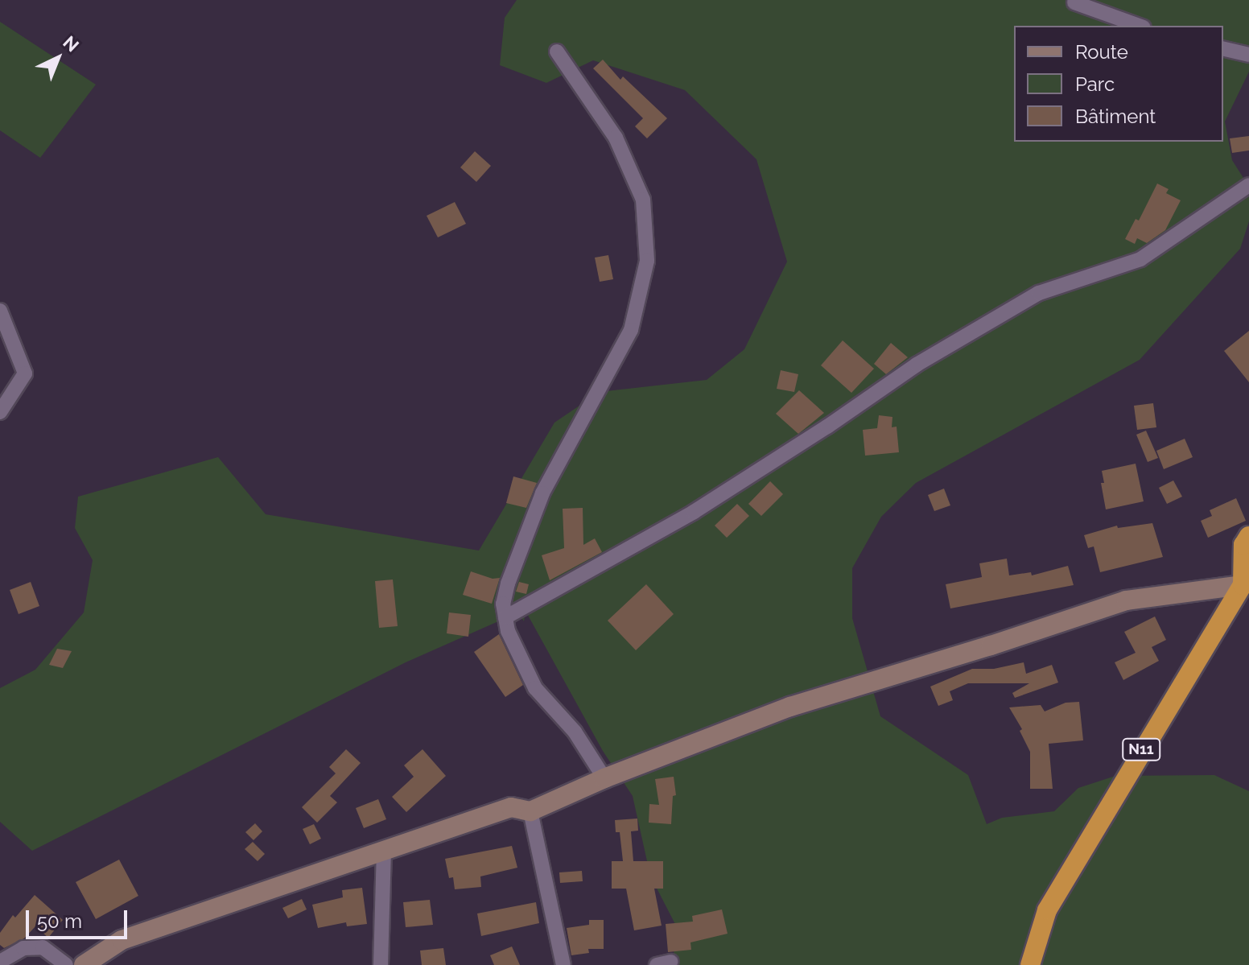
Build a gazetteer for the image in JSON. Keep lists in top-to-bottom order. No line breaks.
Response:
{"streets":{"highway":["N11"]},"legend":["Route","Parc","Bâtiment"],"scale_bar":"50 m","north":"top right"}
